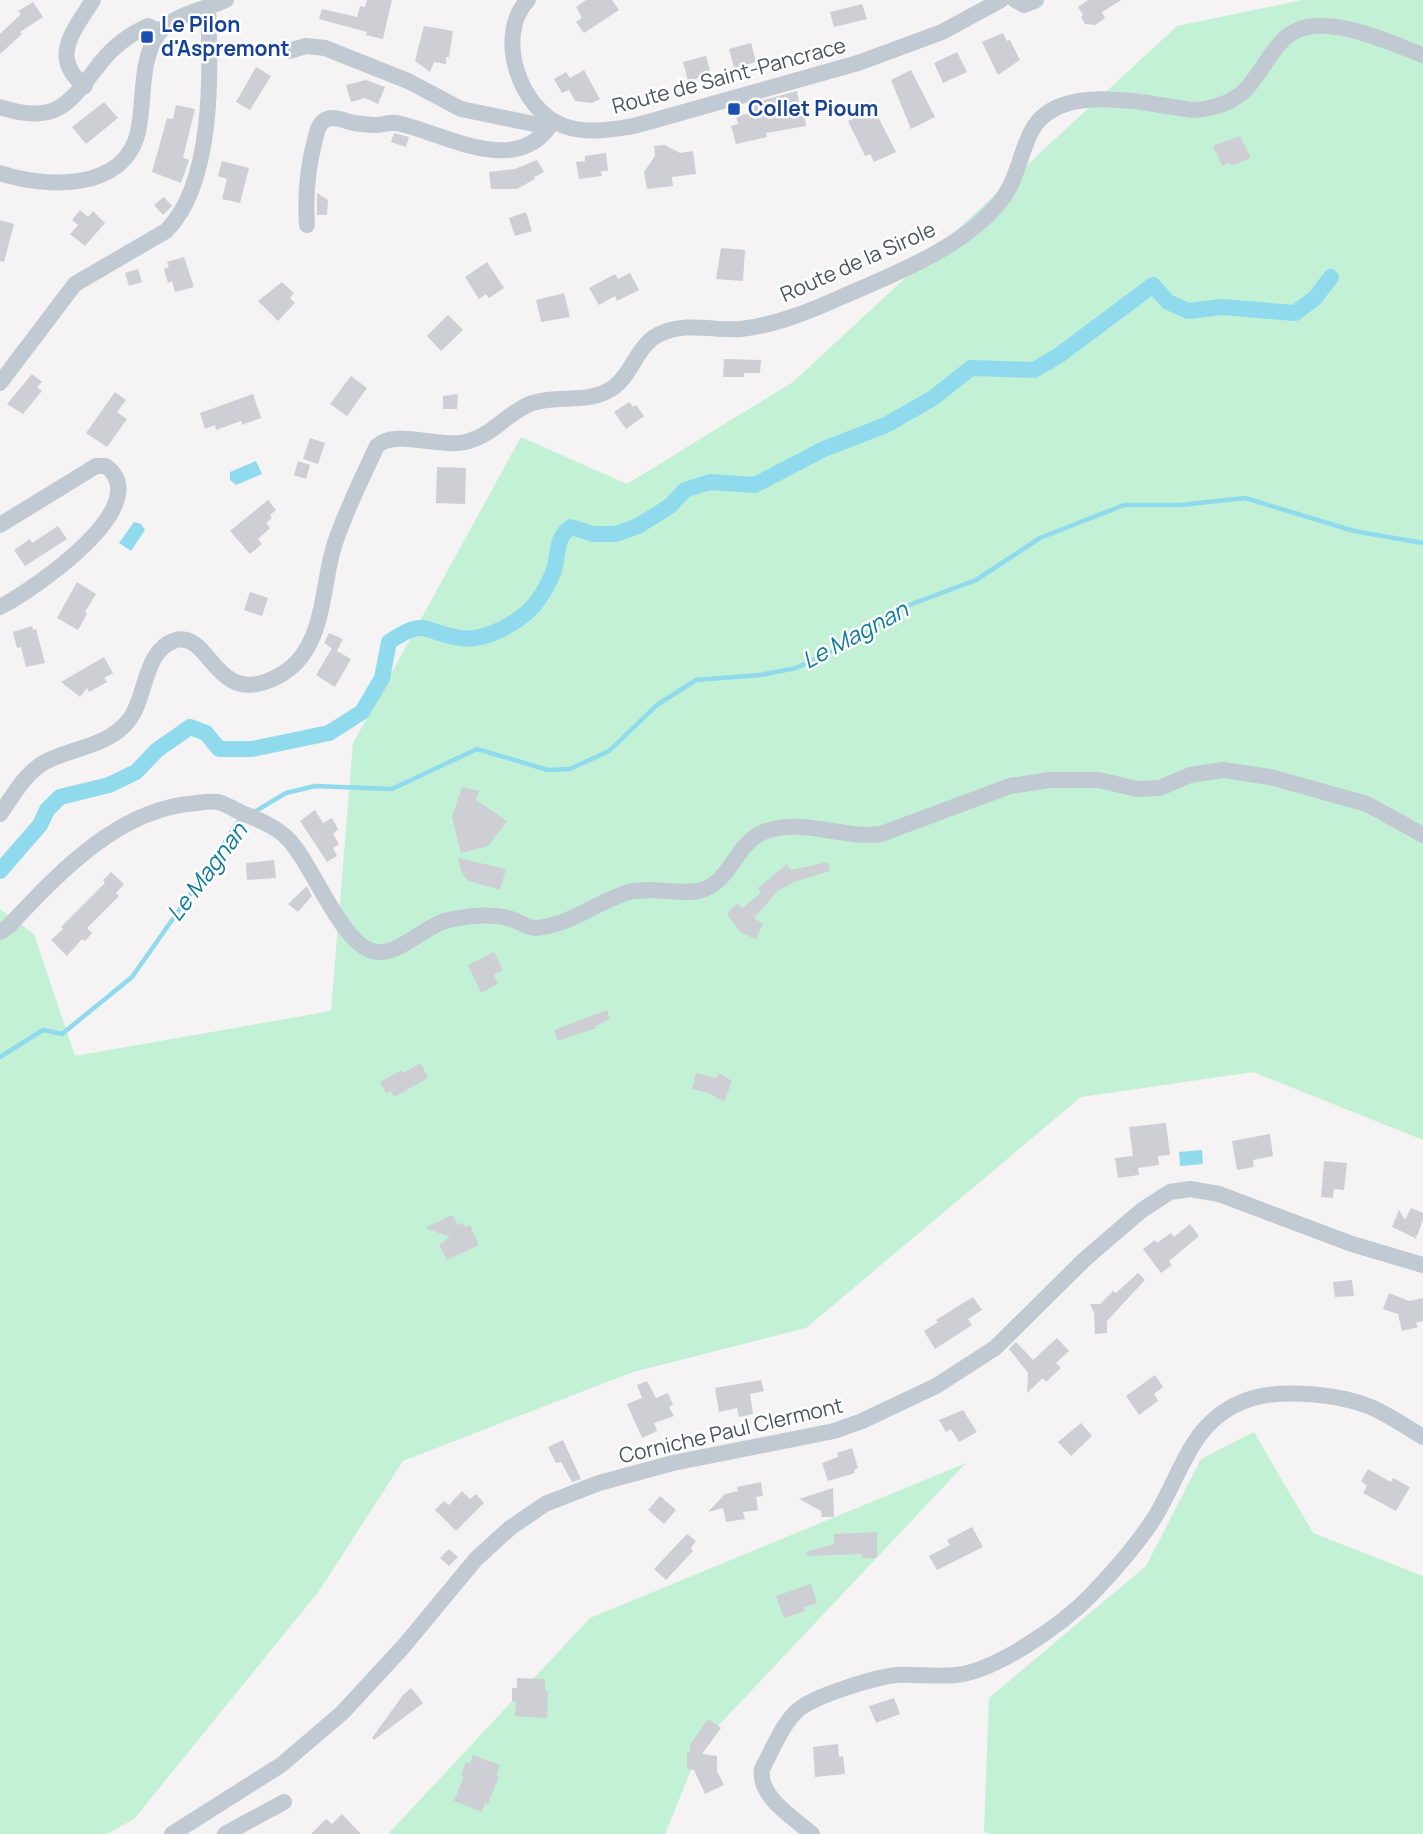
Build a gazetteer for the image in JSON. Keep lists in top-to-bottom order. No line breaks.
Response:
{"streets":{"street":["Route de Saint-Pancrace","Route de la Sirole","Corniche Paul Clermont"]},"water":["Le Magnan"],"places":{"transit":["Le Pilon d'Aspremont","Collet Pioum"]}}
